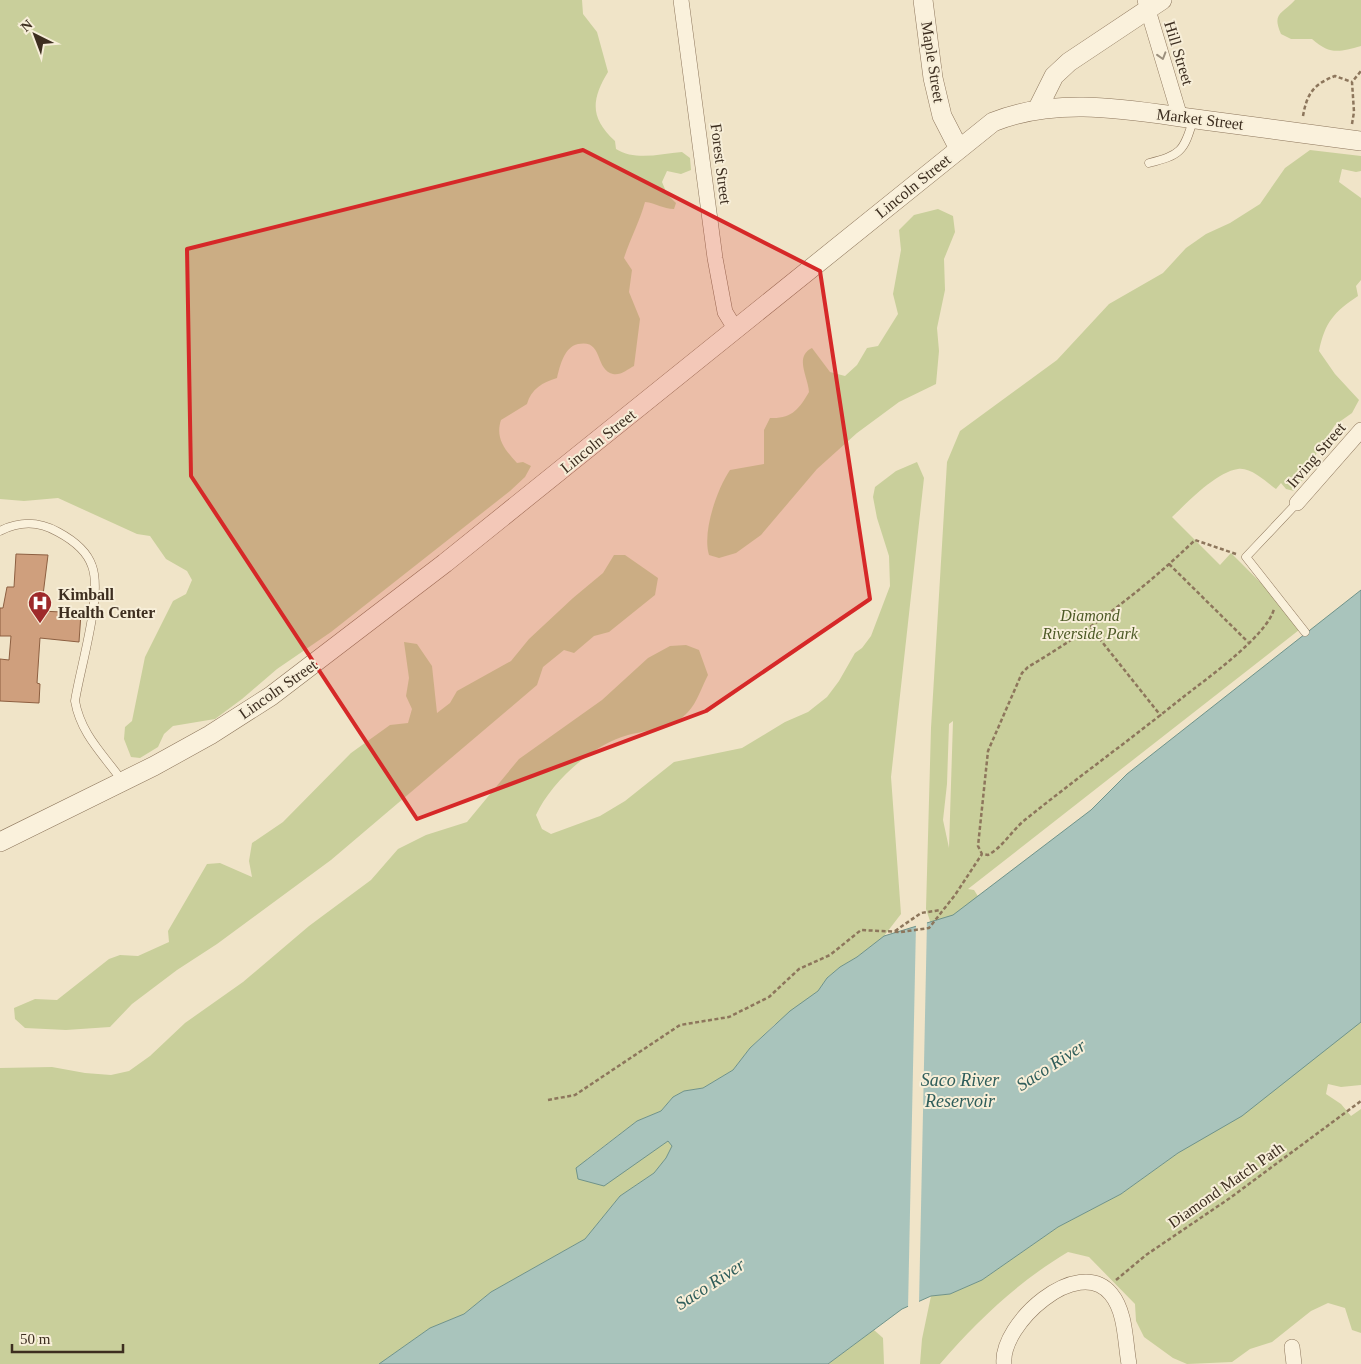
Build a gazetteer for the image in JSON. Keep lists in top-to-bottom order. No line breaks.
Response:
{"streets":{"street":["Hill Street","Maple Street","Market Street","Forest Street","Lincoln Street","Irving Street"],"path":["Diamond Match Path"]},"crossings":[["Hill Street","Market Street"],["Maple Street","Lincoln Street"],["Market Street","Lincoln Street"],["Forest Street","Lincoln Street"]],"one_way":["Hill Street"],"water":["Saco River","Saco River Reservoir"],"parks":["Diamond Riverside Park"],"places":{"hospital":["Kimball Health Center"]},"scale_bar":"50 m","north":"top left"}
